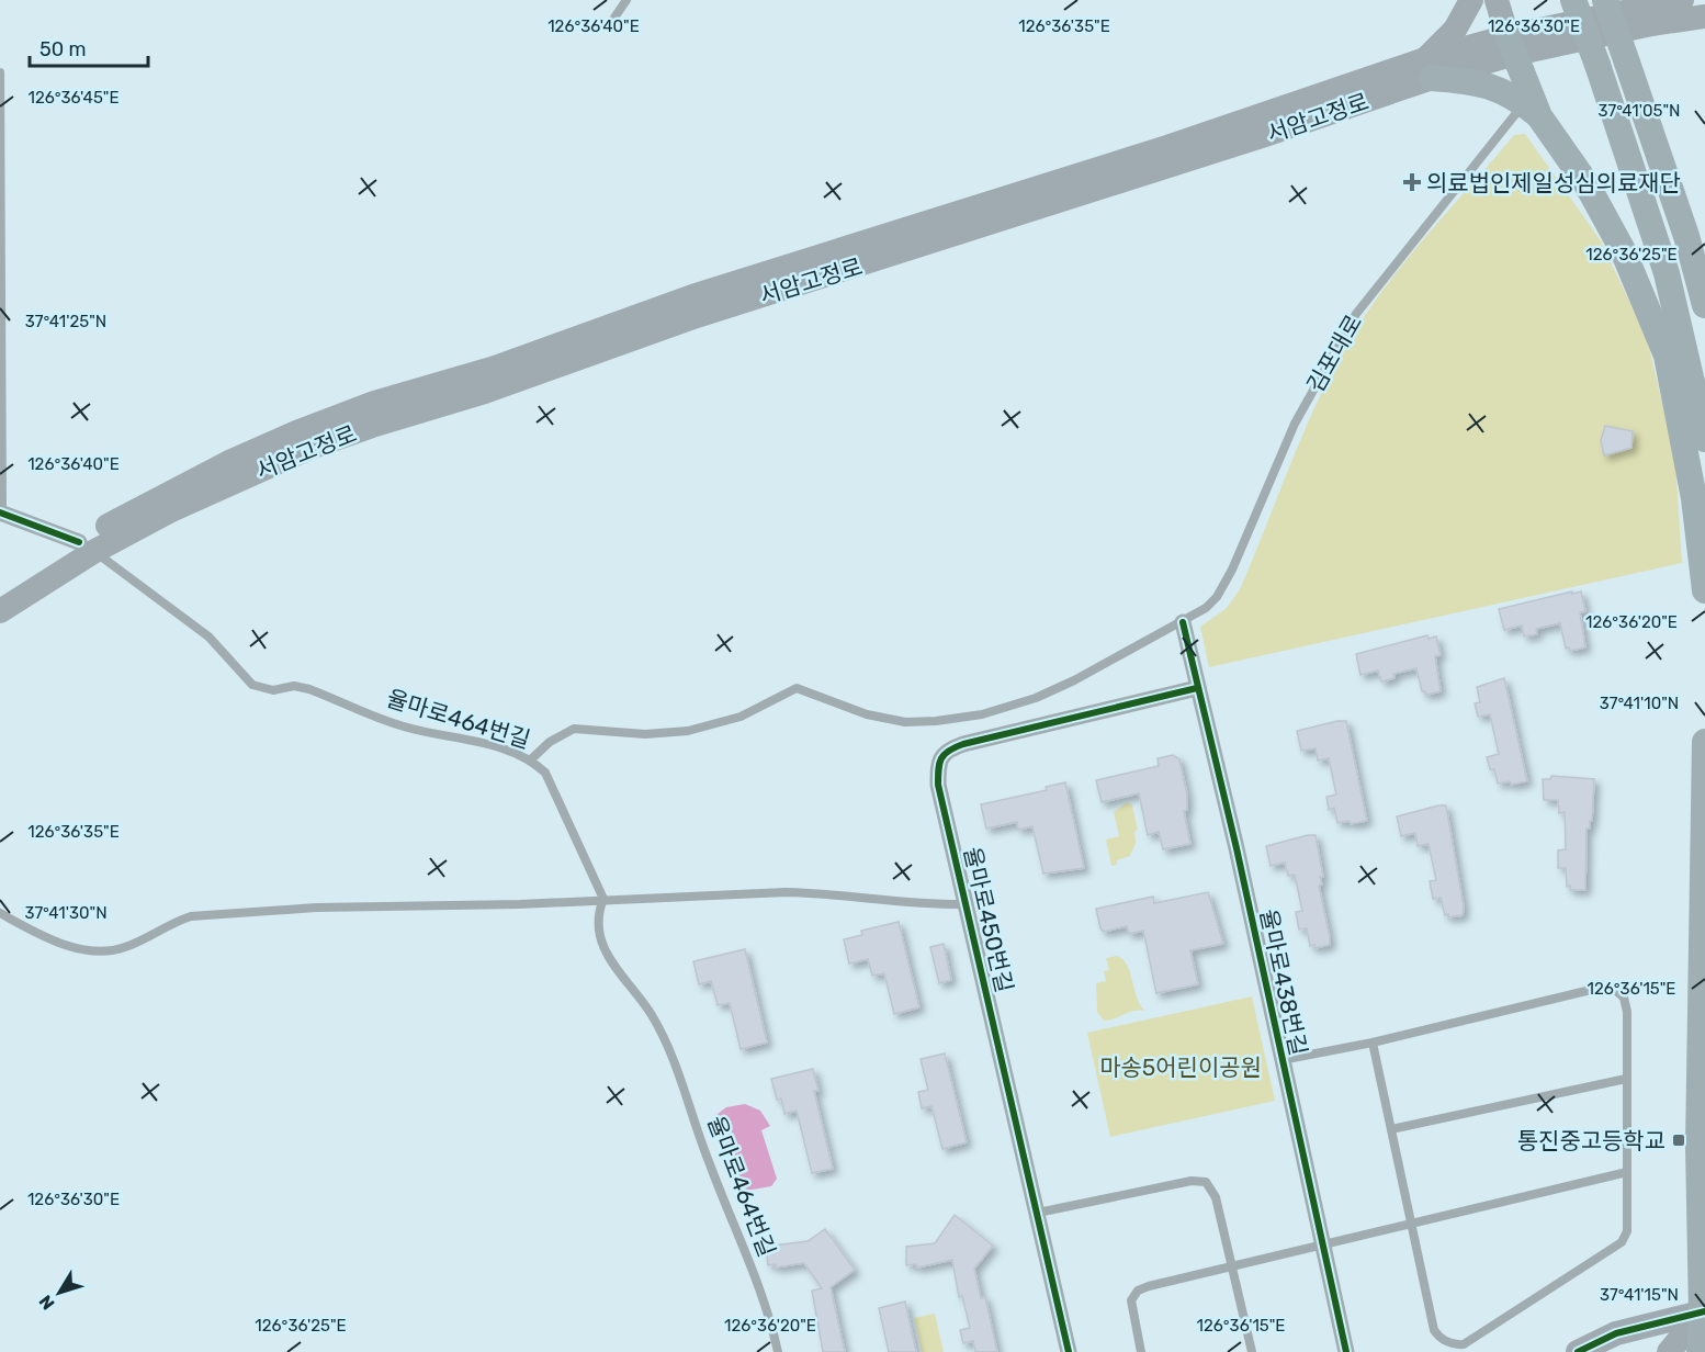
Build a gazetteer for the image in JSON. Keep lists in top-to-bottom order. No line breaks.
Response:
{"streets":{"main road":["서암고정로"],"street":["율마로450번길","율마로438번길"],"lane":["김포대로","율마로464번길"]},"crossings":[["서암고정로","율마로464번길"],["김포대로","율마로438번길"],["율마로464번길","율마로450번길"],["율마로450번길","율마로438번길"]],"parks":["마송5어린이공원"],"places":{"health":["의료법인제일성심의료재단"],"transit":["통진중고등학교"]},"scale_bar":"50 m","north":"bottom left","coordinates":["126°36'40\"E","126°36'35\"E","126°36'30\"E","126°36'45\"E","37°41'05\"N","126°36'25\"E","37°41'25\"N","126°36'20\"E","37°41'10\"N","37°41'30\"N","126°36'15\"E","37°41'15\"N"]}
